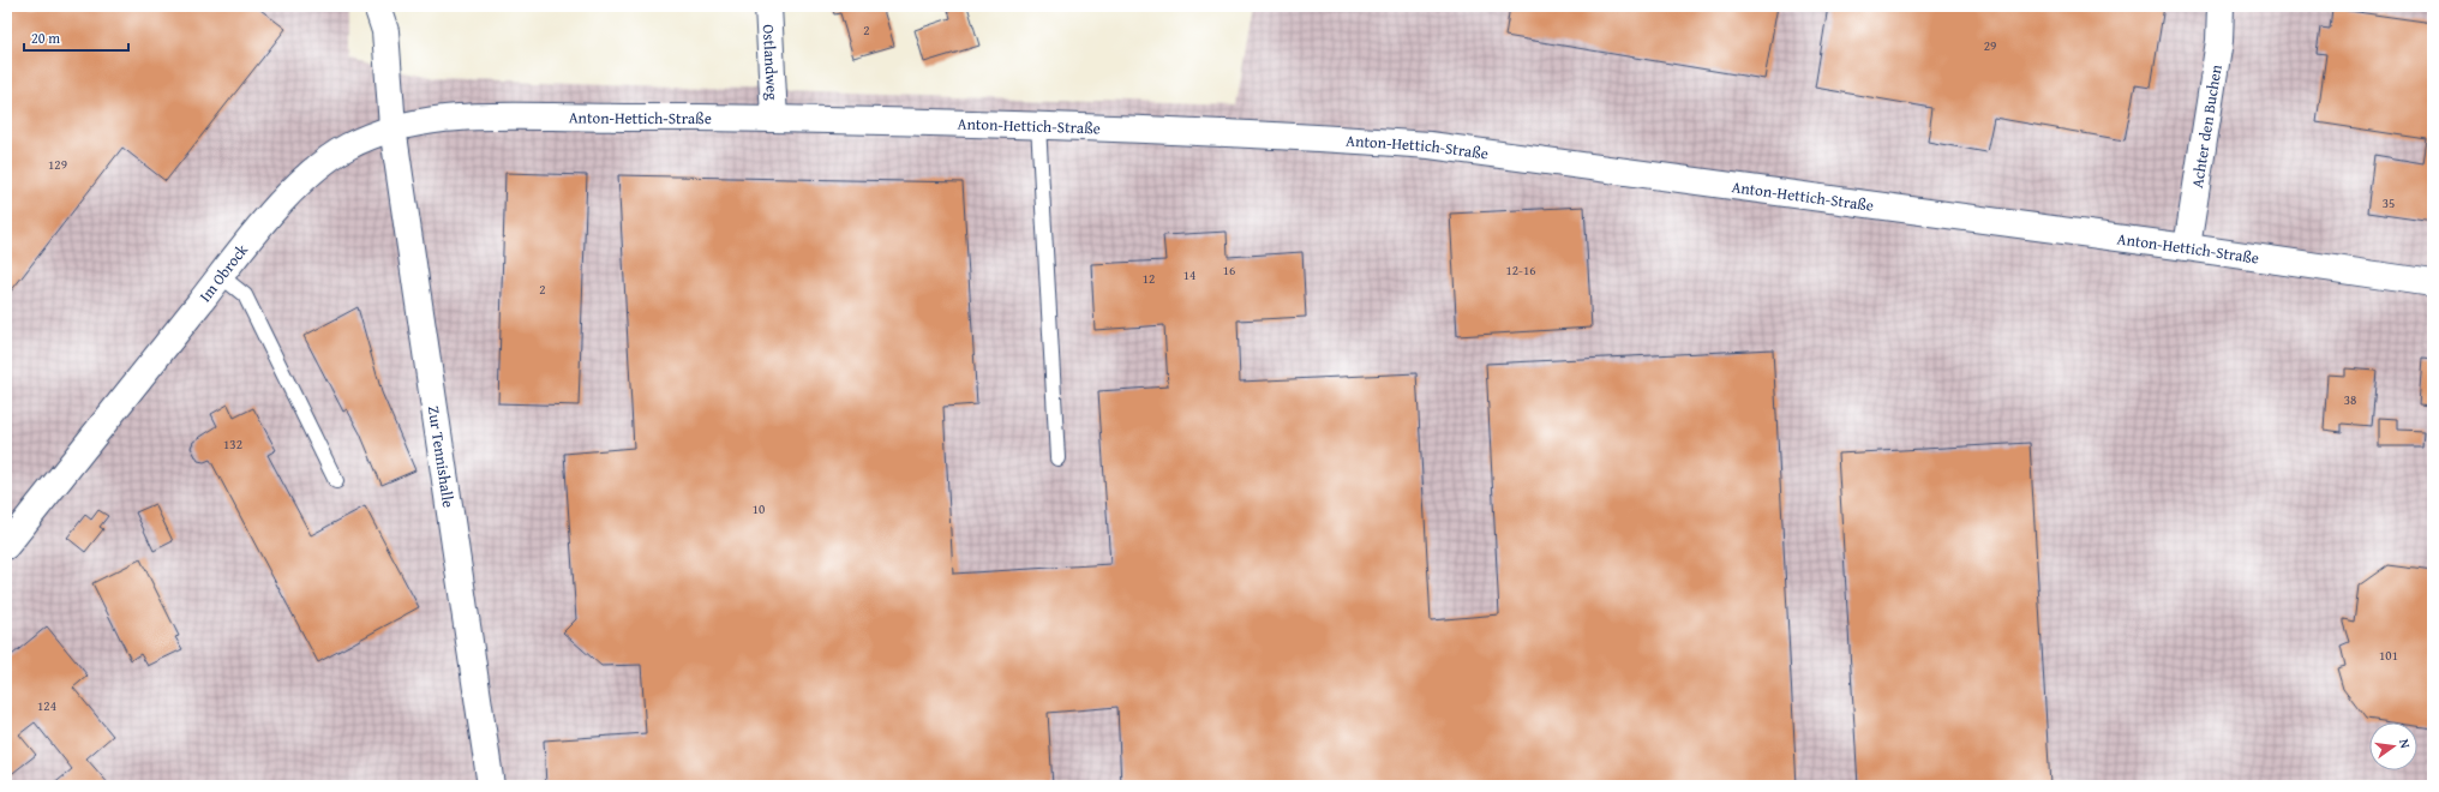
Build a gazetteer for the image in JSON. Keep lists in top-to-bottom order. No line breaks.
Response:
{"streets":{"street":["Ostlandweg","Anton-Hettich-Straße","Achter den Buchen","Im Obrock","Zur Tennishalle"]},"crossings":[["Ostlandweg","Anton-Hettich-Straße"],["Anton-Hettich-Straße","Achter den Buchen"],["Anton-Hettich-Straße","Im Obrock"],["Anton-Hettich-Straße","Zur Tennishalle"],["Im Obrock","Zur Tennishalle"]],"house_numbers":["2","29","129","35","16","12-16","14","12","2","38","132","10","101","124"],"scale_bar":"20 m","north":"right"}
